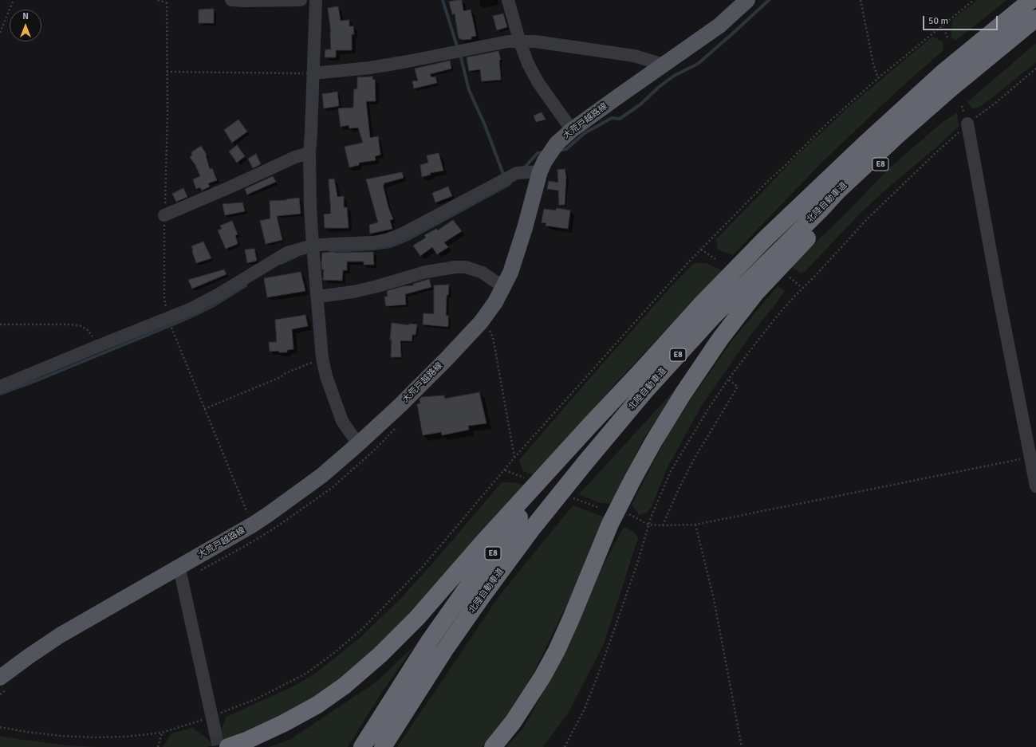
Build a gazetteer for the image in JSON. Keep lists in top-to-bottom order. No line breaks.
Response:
{"streets":{"highway":["E8","北陸自動車道"],"main road":["大荒戸越路線"]},"scale_bar":"50 m","north":"top"}
